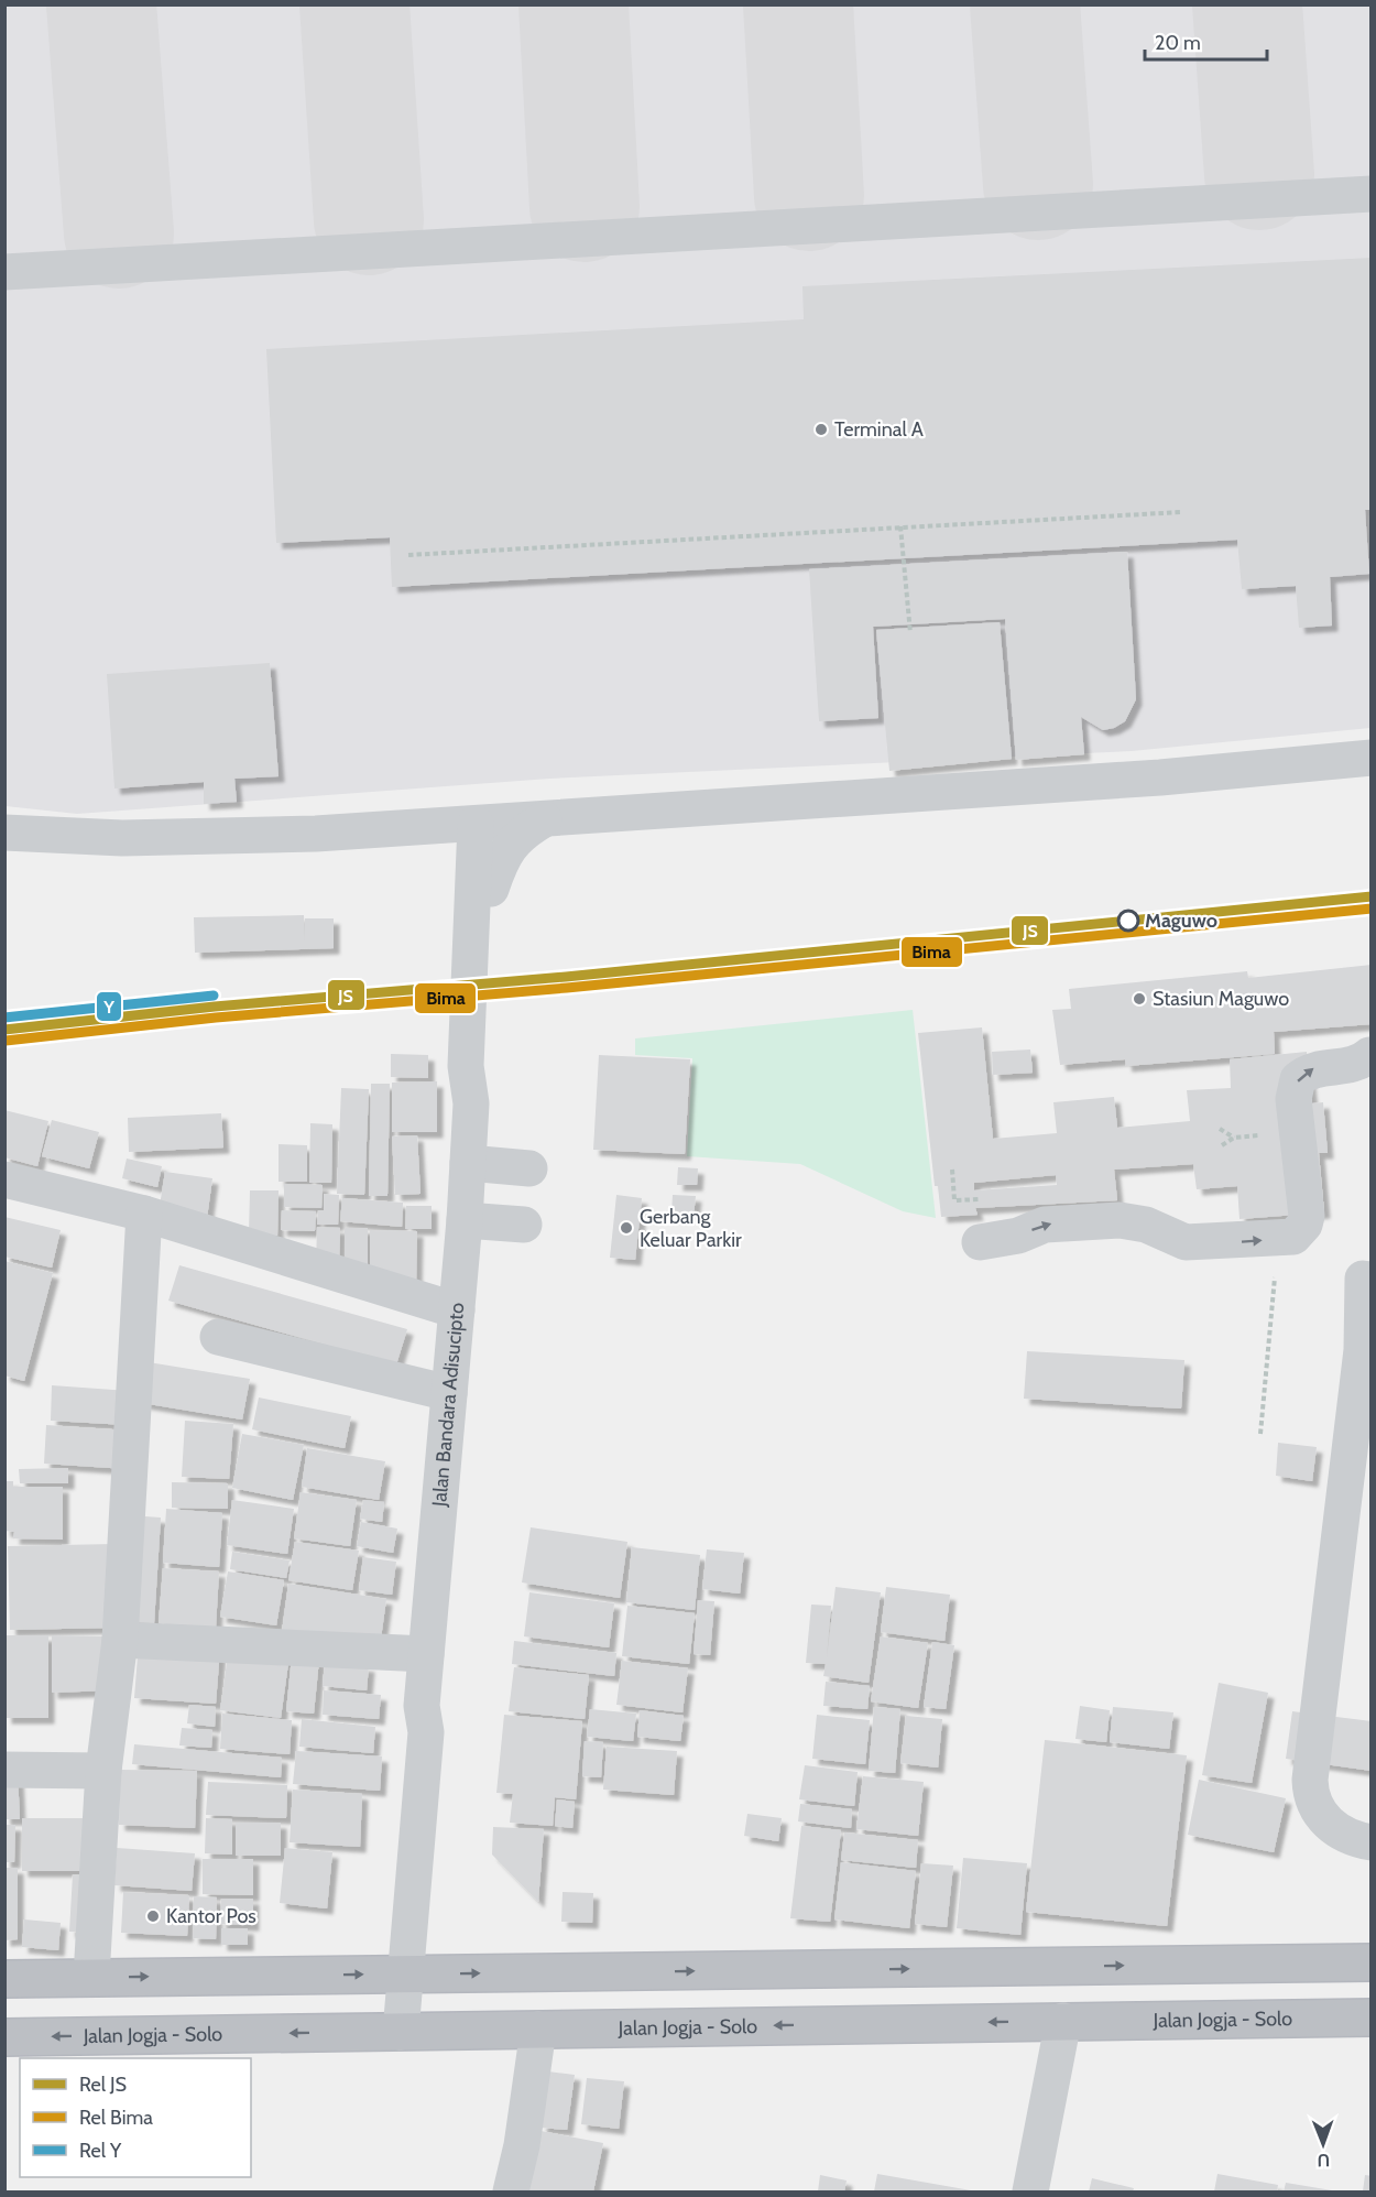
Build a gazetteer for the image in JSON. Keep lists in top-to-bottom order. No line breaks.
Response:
{"streets":{"highway":["Jalan Jogja - Solo"],"street":["Jalan Bandara Adisucipto"]},"crossings":[["Jalan Bandara Adisucipto","Jalan Jogja - Solo"]],"places":["Terminal A","Maguwo","Stasiun Maguwo","Gerbang Keluar Parkir","Kantor Pos"],"lines":["rail line JS","rail line Bima","rail line Y"],"legend":["Rel JS","Rel Bima","Rel Y"],"scale_bar":"20 m","north":"bottom"}
